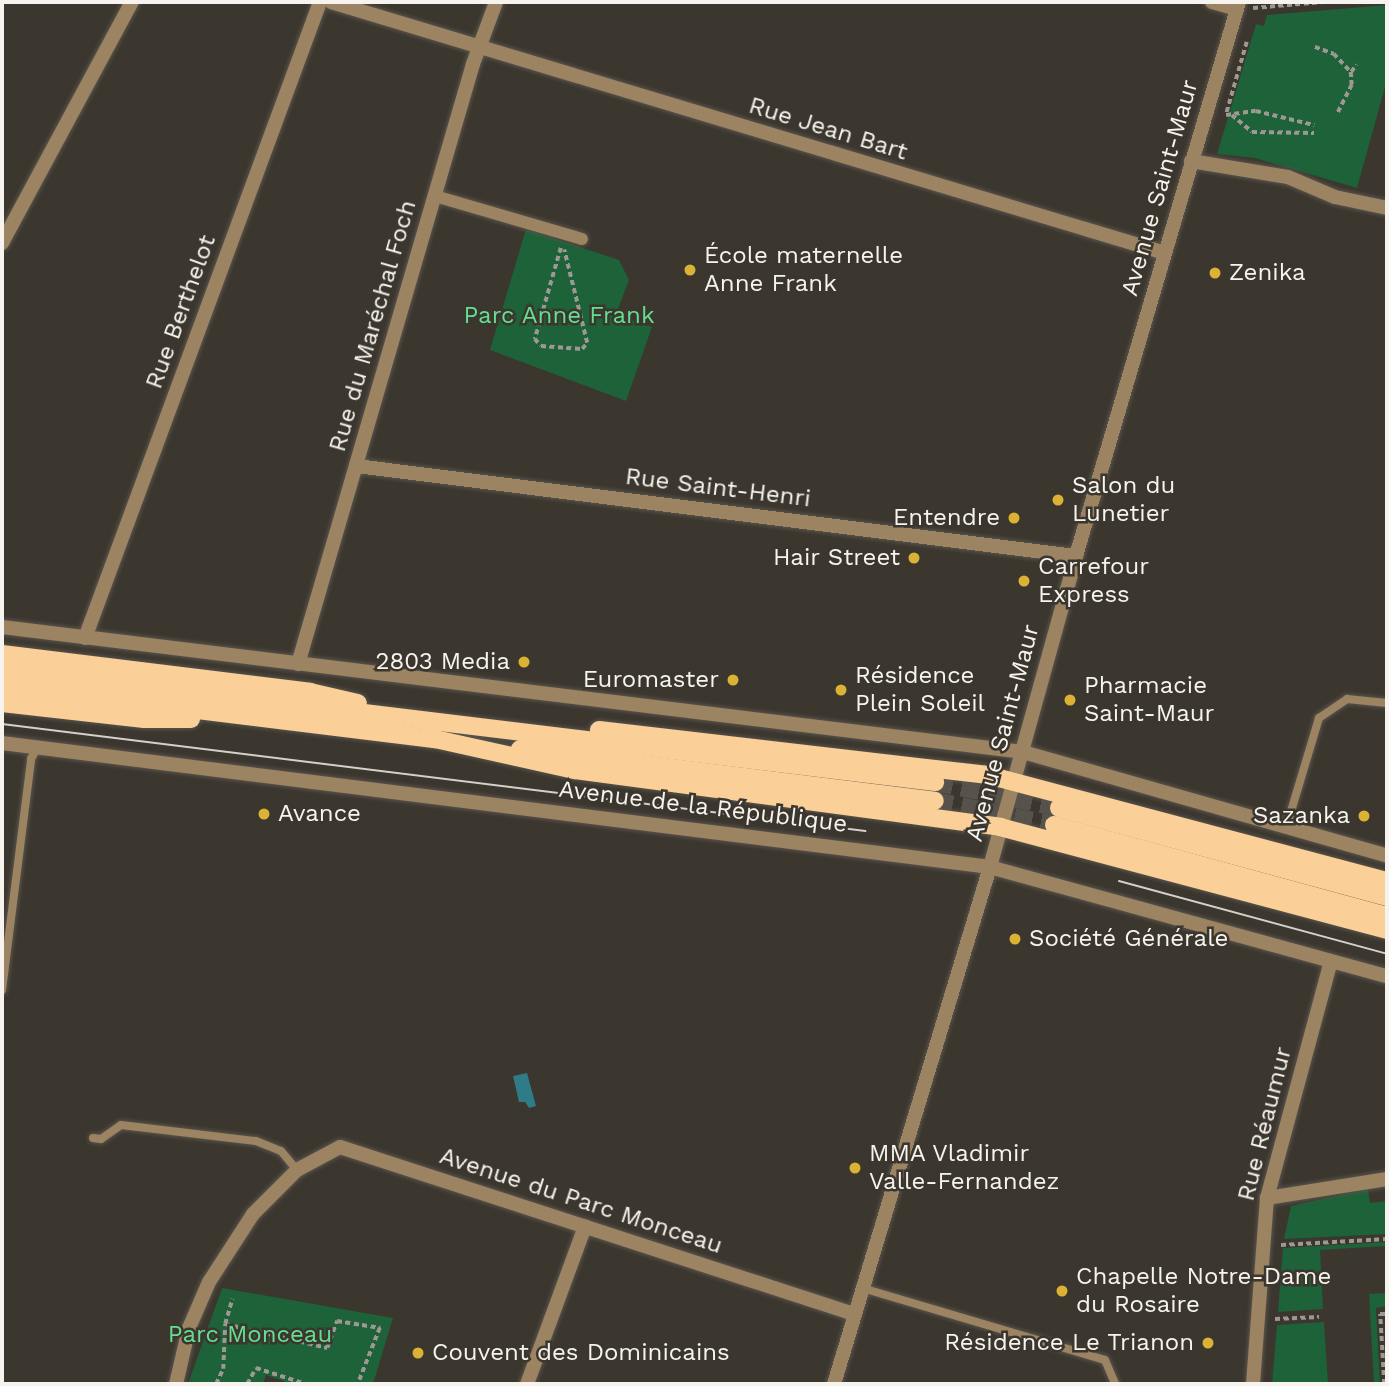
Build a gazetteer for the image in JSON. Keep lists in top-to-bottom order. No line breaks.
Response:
{"streets":{"main road":["Avenue de la République"],"street":["Rue Jean Bart","Avenue Saint-Maur","Rue Berthelot","Rue du Maréchal Foch","Rue Saint-Henri","Rue Réaumur","Avenue du Parc Monceau"]},"crossings":[["Rue Jean Bart","Avenue Saint-Maur"],["Rue Jean Bart","Rue du Maréchal Foch"],["Avenue Saint-Maur","Rue Saint-Henri"],["Avenue Saint-Maur","Avenue de la République"],["Avenue Saint-Maur","Avenue du Parc Monceau"],["Rue du Maréchal Foch","Rue Saint-Henri"],["Avenue de la République","Rue Réaumur"]],"parks":["Parc Anne Frank","Parc Monceau"],"places":["École maternelle Anne Frank","Zenika","Salon du Lunetier","Entendre","Hair Street","Carrefour Express","2803 Media","Euromaster","Résidence Plein Soleil","Pharmacie Saint-Maur","Avance","Sazanka","Société Générale","MMA Vladimir Valle-Fernandez","Chapelle Notre-Dame du Rosaire","Résidence Le Trianon","Couvent des Dominicains"]}
